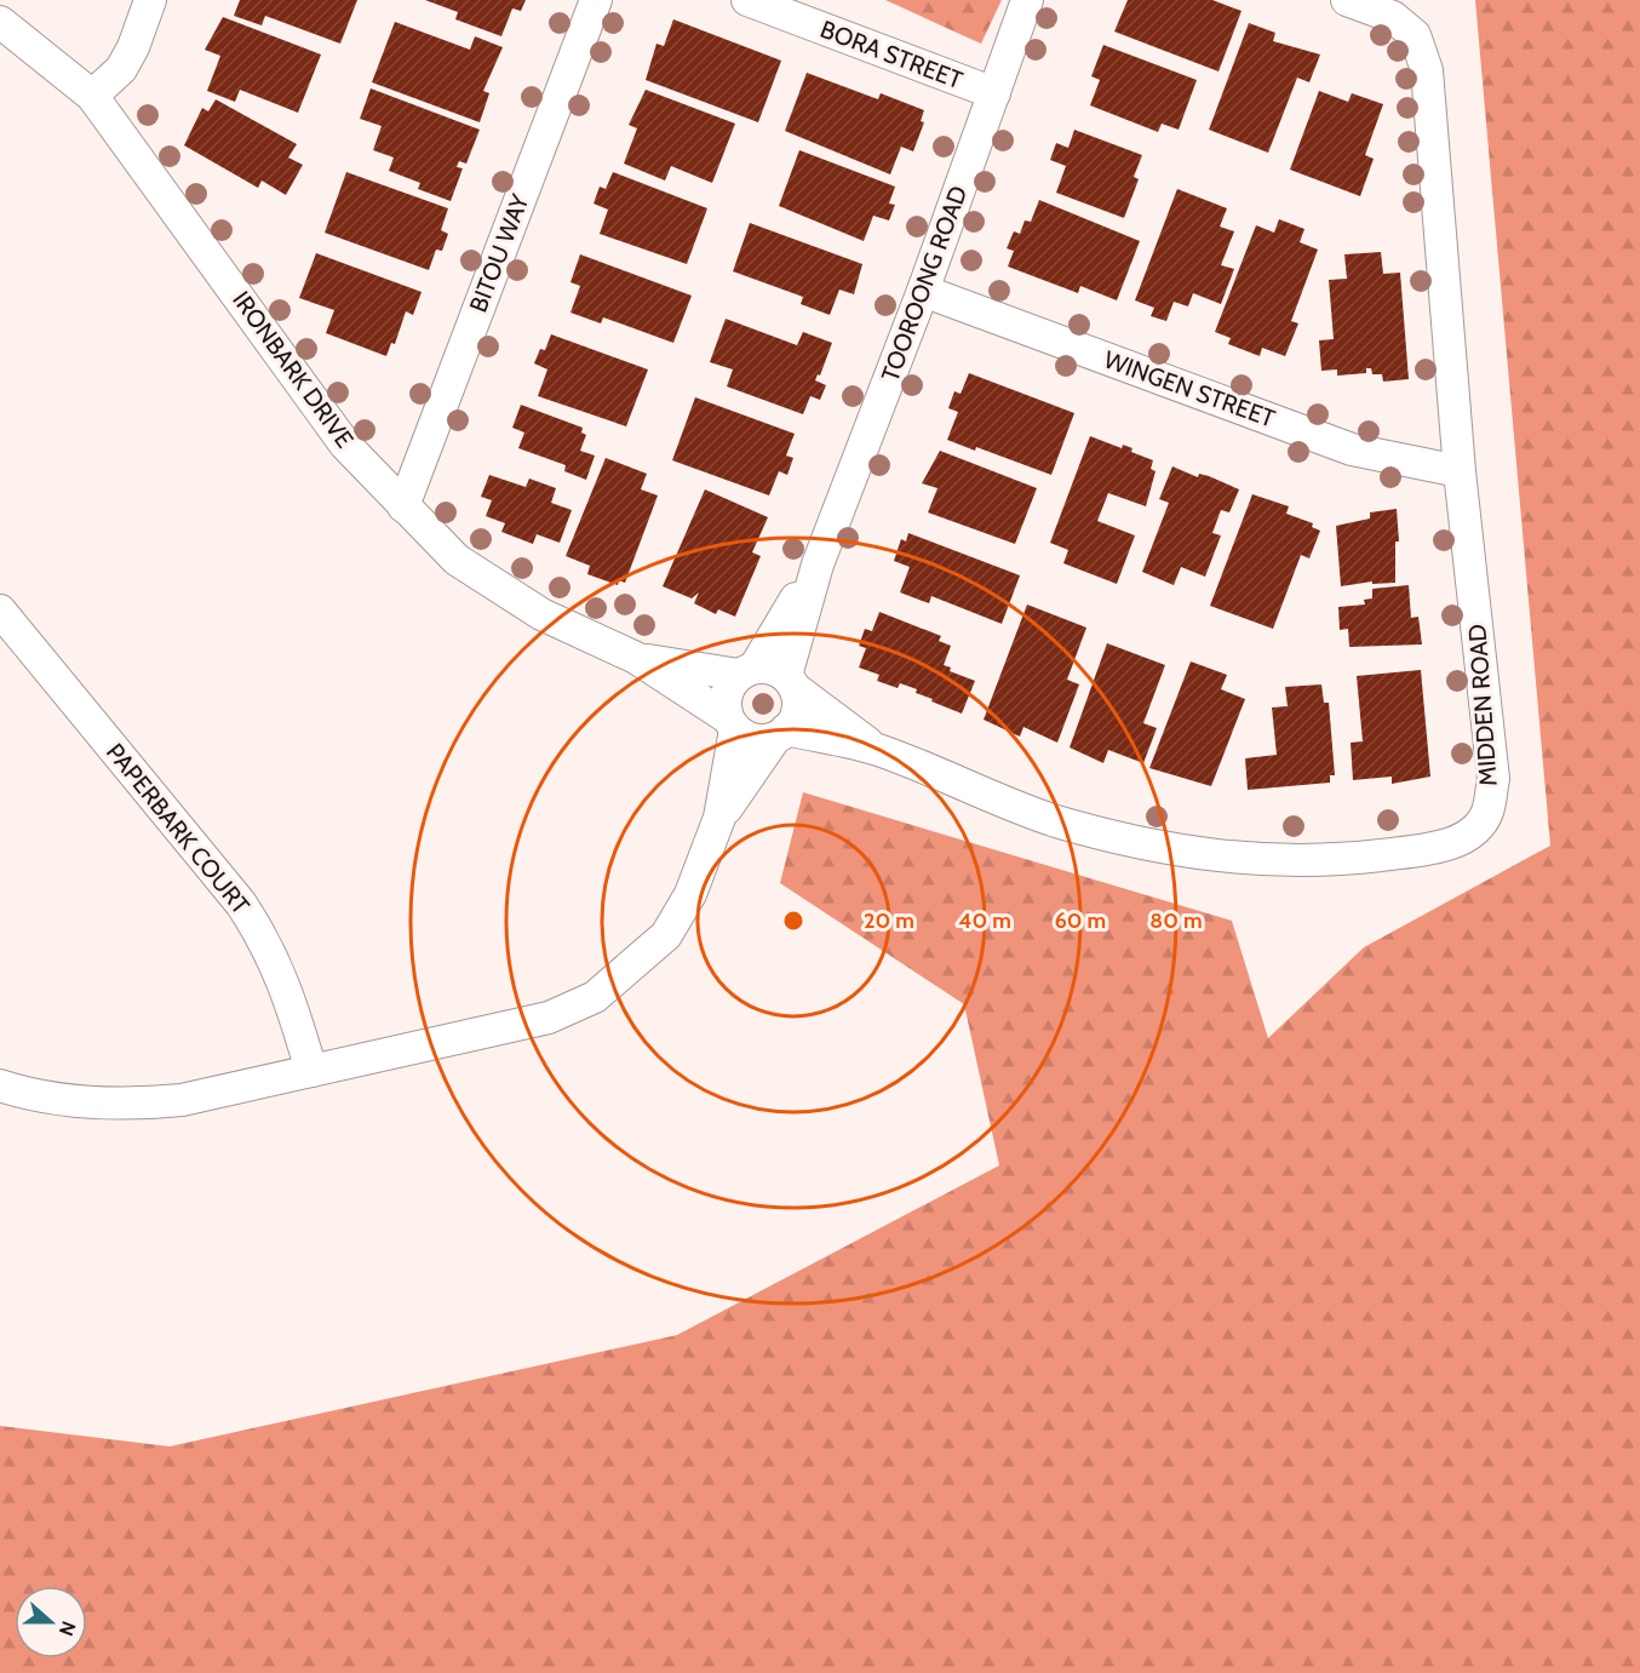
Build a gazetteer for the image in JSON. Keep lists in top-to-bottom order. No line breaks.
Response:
{"streets":{"street":["BORA STREET","BITOU WAY","TOOROONG ROAD","IRONBARK DRIVE","WINGEN STREET","MIDDEN ROAD","PAPERBARK COURT"]},"crossings":[["BORA STREET","TOOROONG ROAD"],["BITOU WAY","IRONBARK DRIVE"],["TOOROONG ROAD","IRONBARK DRIVE"],["TOOROONG ROAD","WINGEN STREET"],["TOOROONG ROAD","MIDDEN ROAD"],["IRONBARK DRIVE","MIDDEN ROAD"],["WINGEN STREET","MIDDEN ROAD"]],"north":"right","rings":["20 m","40 m","60 m","80 m"]}
